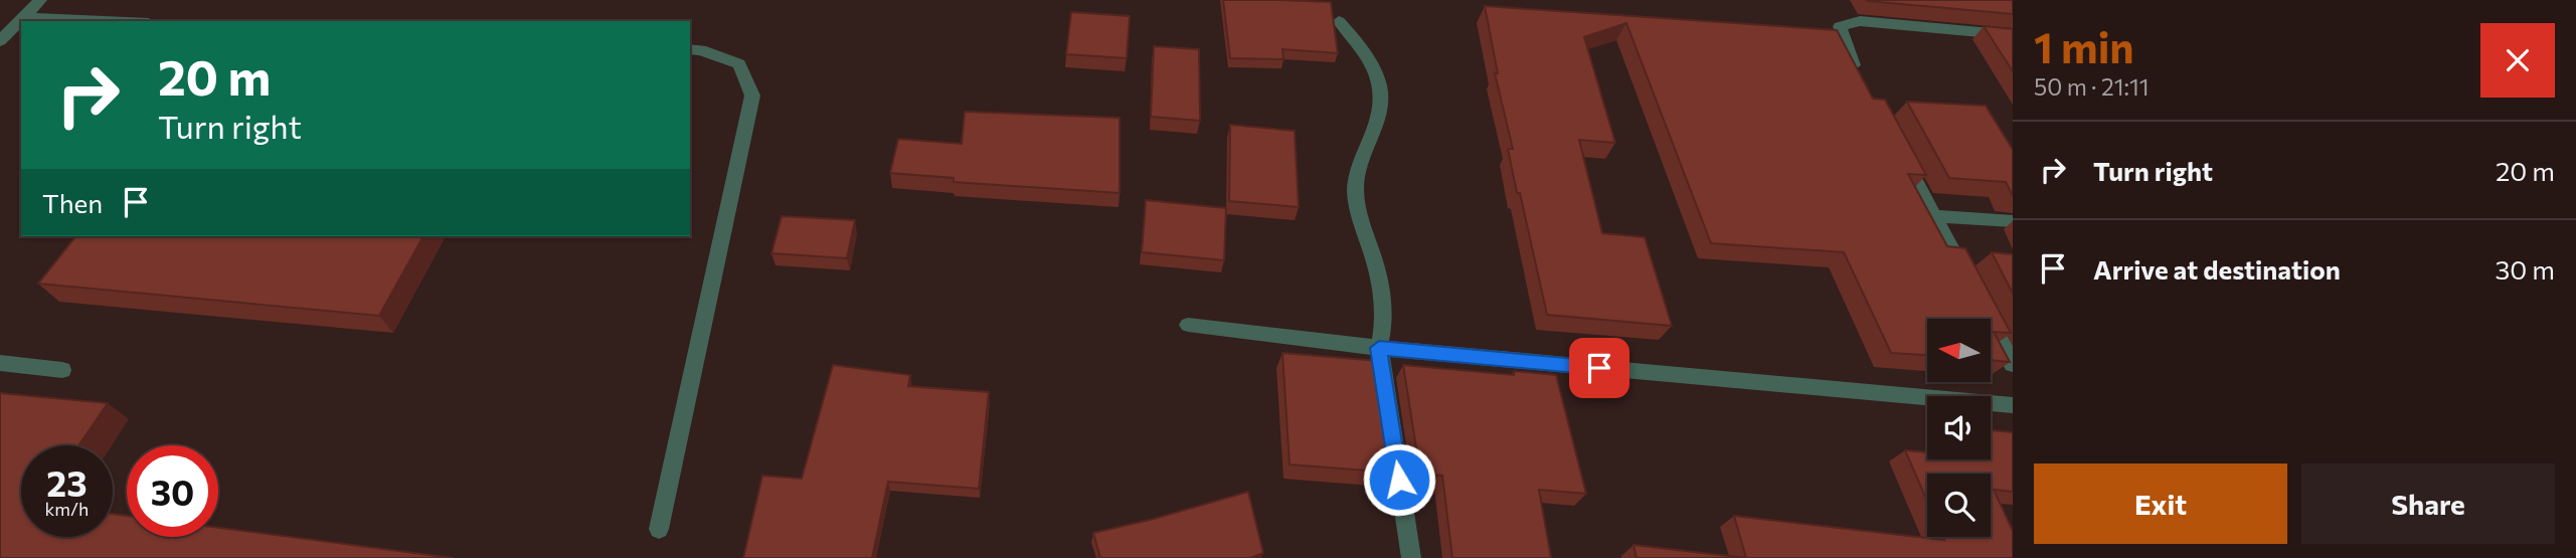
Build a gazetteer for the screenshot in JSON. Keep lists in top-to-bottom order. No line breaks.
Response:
{"north":"left","page":{"heading":["1 min","50 m · 21:11"],"turn":["20 m","Turn right"],"list":[{"name":"Turn right","value":"20 m"},{"name":"Arrive at destination","value":"30 m"}],"then":"Then","speed":"23 km/h","limit":"30","buttons":["Exit","Share"]}}
